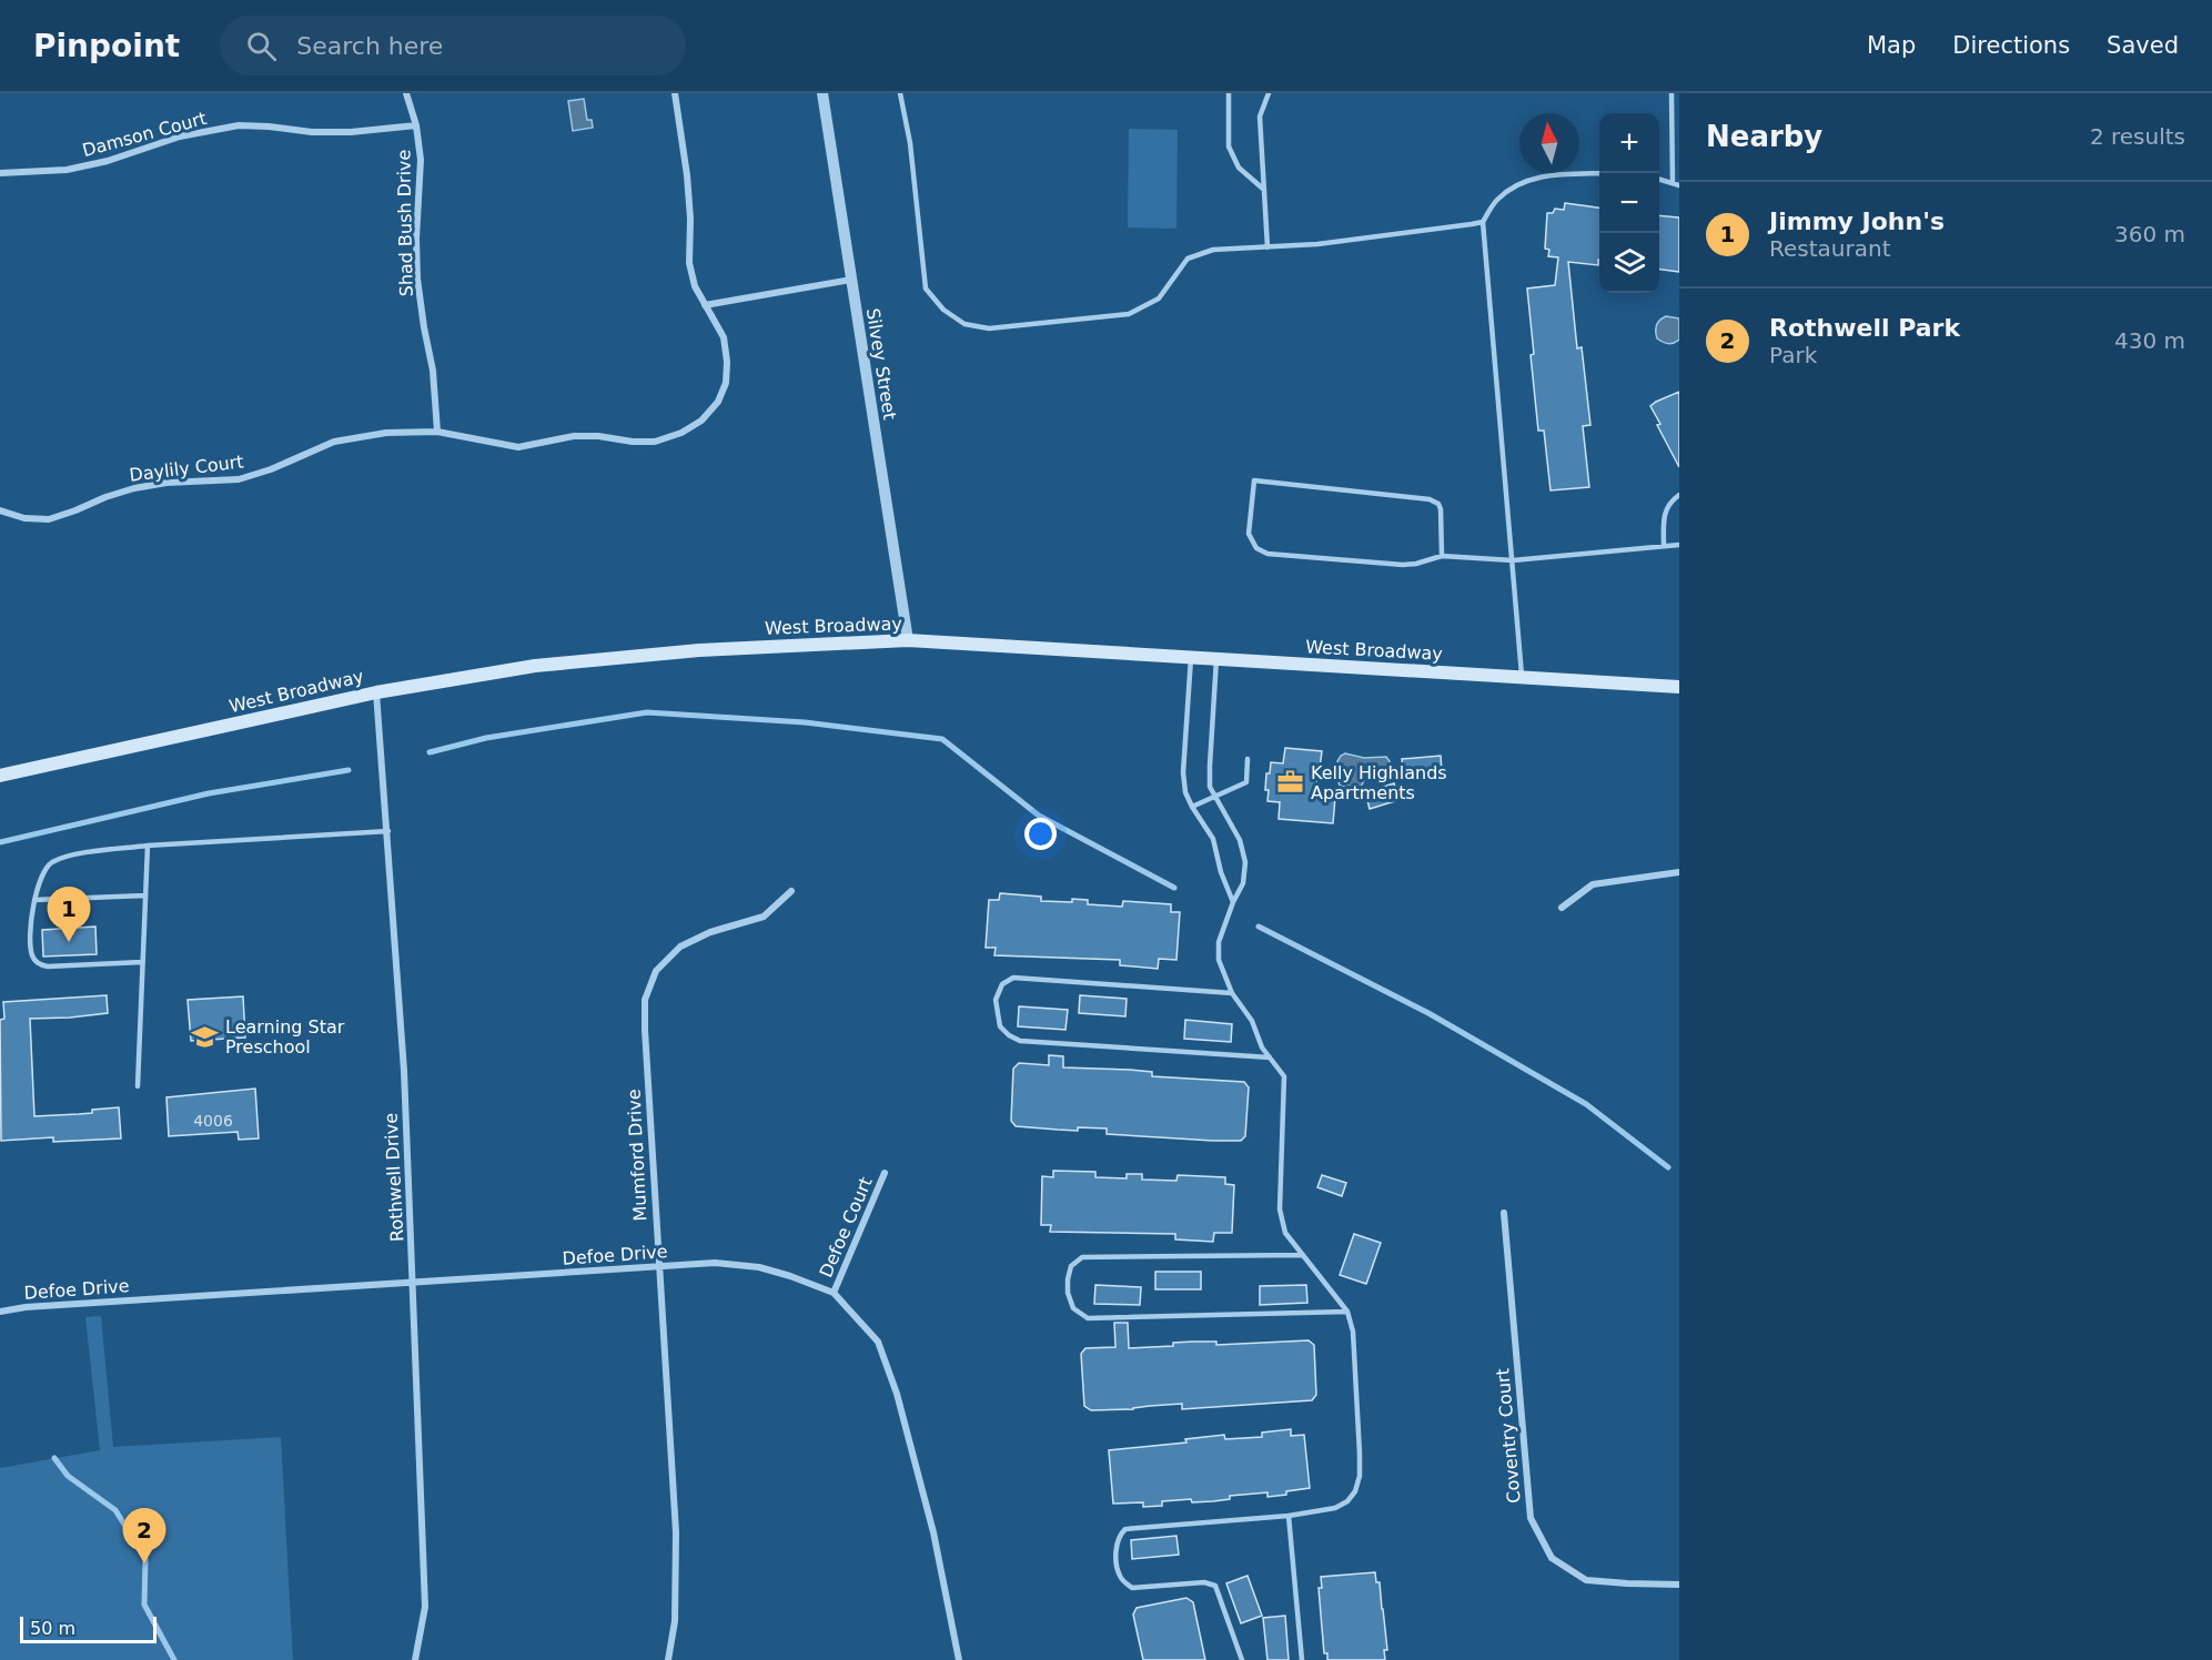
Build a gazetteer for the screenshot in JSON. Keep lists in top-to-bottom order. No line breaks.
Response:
{"streets":{"main road":["West Broadway"],"street":["Damson Court","Shad Bush Drive","Silvey Street","Daylily Court","Mumford Drive","Rothwell Drive","Defoe Court","Defoe Drive","Coventry Court"]},"crossings":[["Damson Court","Shad Bush Drive"],["Shad Bush Drive","Daylily Court"],["Silvey Street","West Broadway"],["West Broadway","Rothwell Drive"],["Mumford Drive","Defoe Drive"],["Rothwell Drive","Defoe Drive"],["Defoe Court","Defoe Drive"]],"places":{"office":["Kelly Highlands Apartments"],"school or university":["Learning Star Preschool"]},"house_numbers":["4006"],"scale_bar":"50 m","north":"top","page":{"header":"Pinpoint","search":"Search here","nav":["Map","Directions","Saved"],"heading":["Nearby","2 results"],"map_buttons":["+","−"],"list":[{"mark":"1","name":"Jimmy John's","note":"Restaurant","value":"360 m"},{"mark":"2","name":"Rothwell Park","note":"Park","value":"430 m"}],"pins":["1","2"],"scale":"50 m"}}
